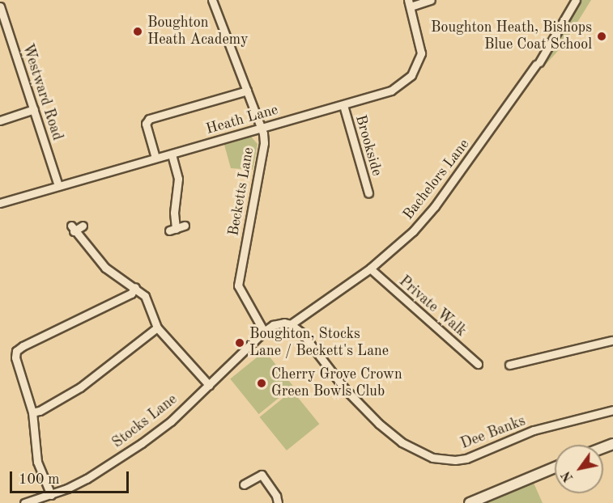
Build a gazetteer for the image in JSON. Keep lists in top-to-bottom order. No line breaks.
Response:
{"streets":{"street":["Westward Road","Heath Lane","Brookside","Bachelors Lane","Becketts Lane","Private Walk","Stocks Lane","Dee Banks"]},"crossings":[["Westward Road","Heath Lane"],["Heath Lane","Brookside"],["Heath Lane","Becketts Lane"],["Bachelors Lane","Becketts Lane"],["Bachelors Lane","Private Walk"],["Bachelors Lane","Stocks Lane"],["Bachelors Lane","Dee Banks"],["Becketts Lane","Stocks Lane"]],"places":["Boughton Heath Academy","Boughton Heath, Bishops Blue Coat School","Boughton, Stocks Lane / Beckett's Lane","Cherry Grove Crown Green Bowls Club"],"scale_bar":"100 m","north":"bottom left"}
